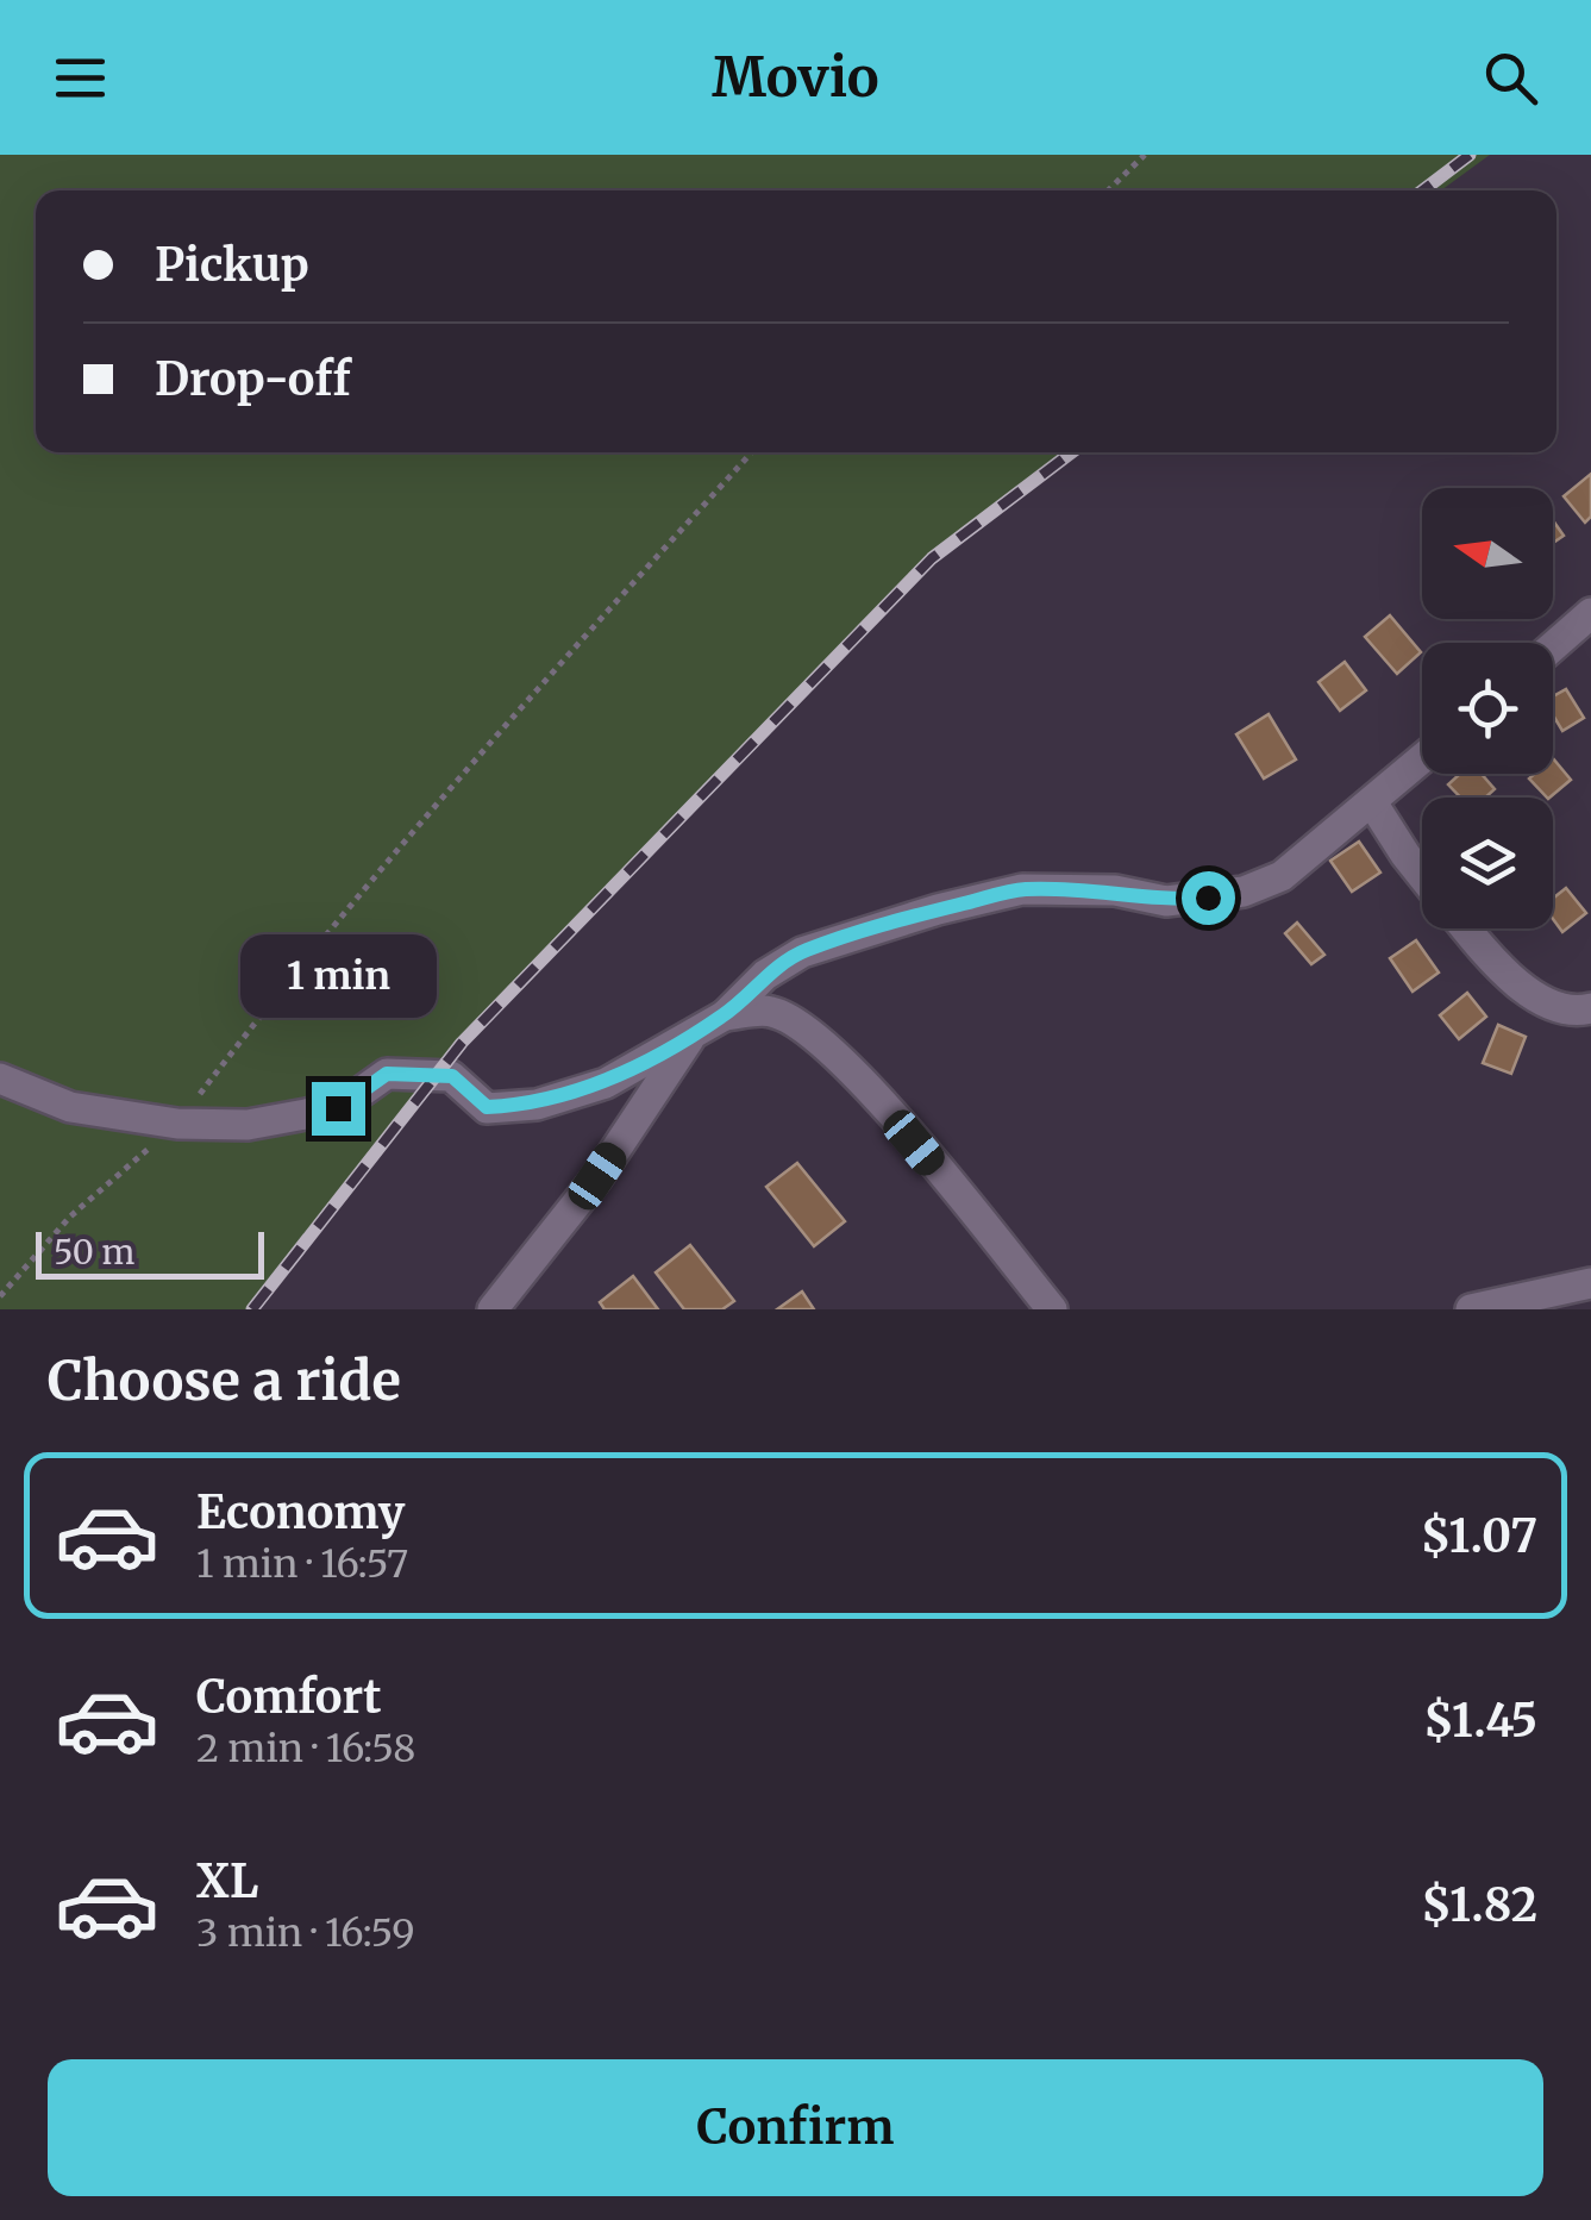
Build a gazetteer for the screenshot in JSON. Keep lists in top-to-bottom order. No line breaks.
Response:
{"scale_bar":"50 m","north":"left","page":{"header":"Movio","banner":["Pickup","Drop-off"],"bubble":"1 min","scale":"50 m","heading":"Choose a ride","list":[{"name":"Economy","note":"1 min · 16:57","value":"$1.07"},{"name":"Comfort","note":"2 min · 16:58","value":"$1.45"},{"name":"XL","note":"3 min · 16:59","value":"$1.82"}],"buttons":"Confirm"}}
